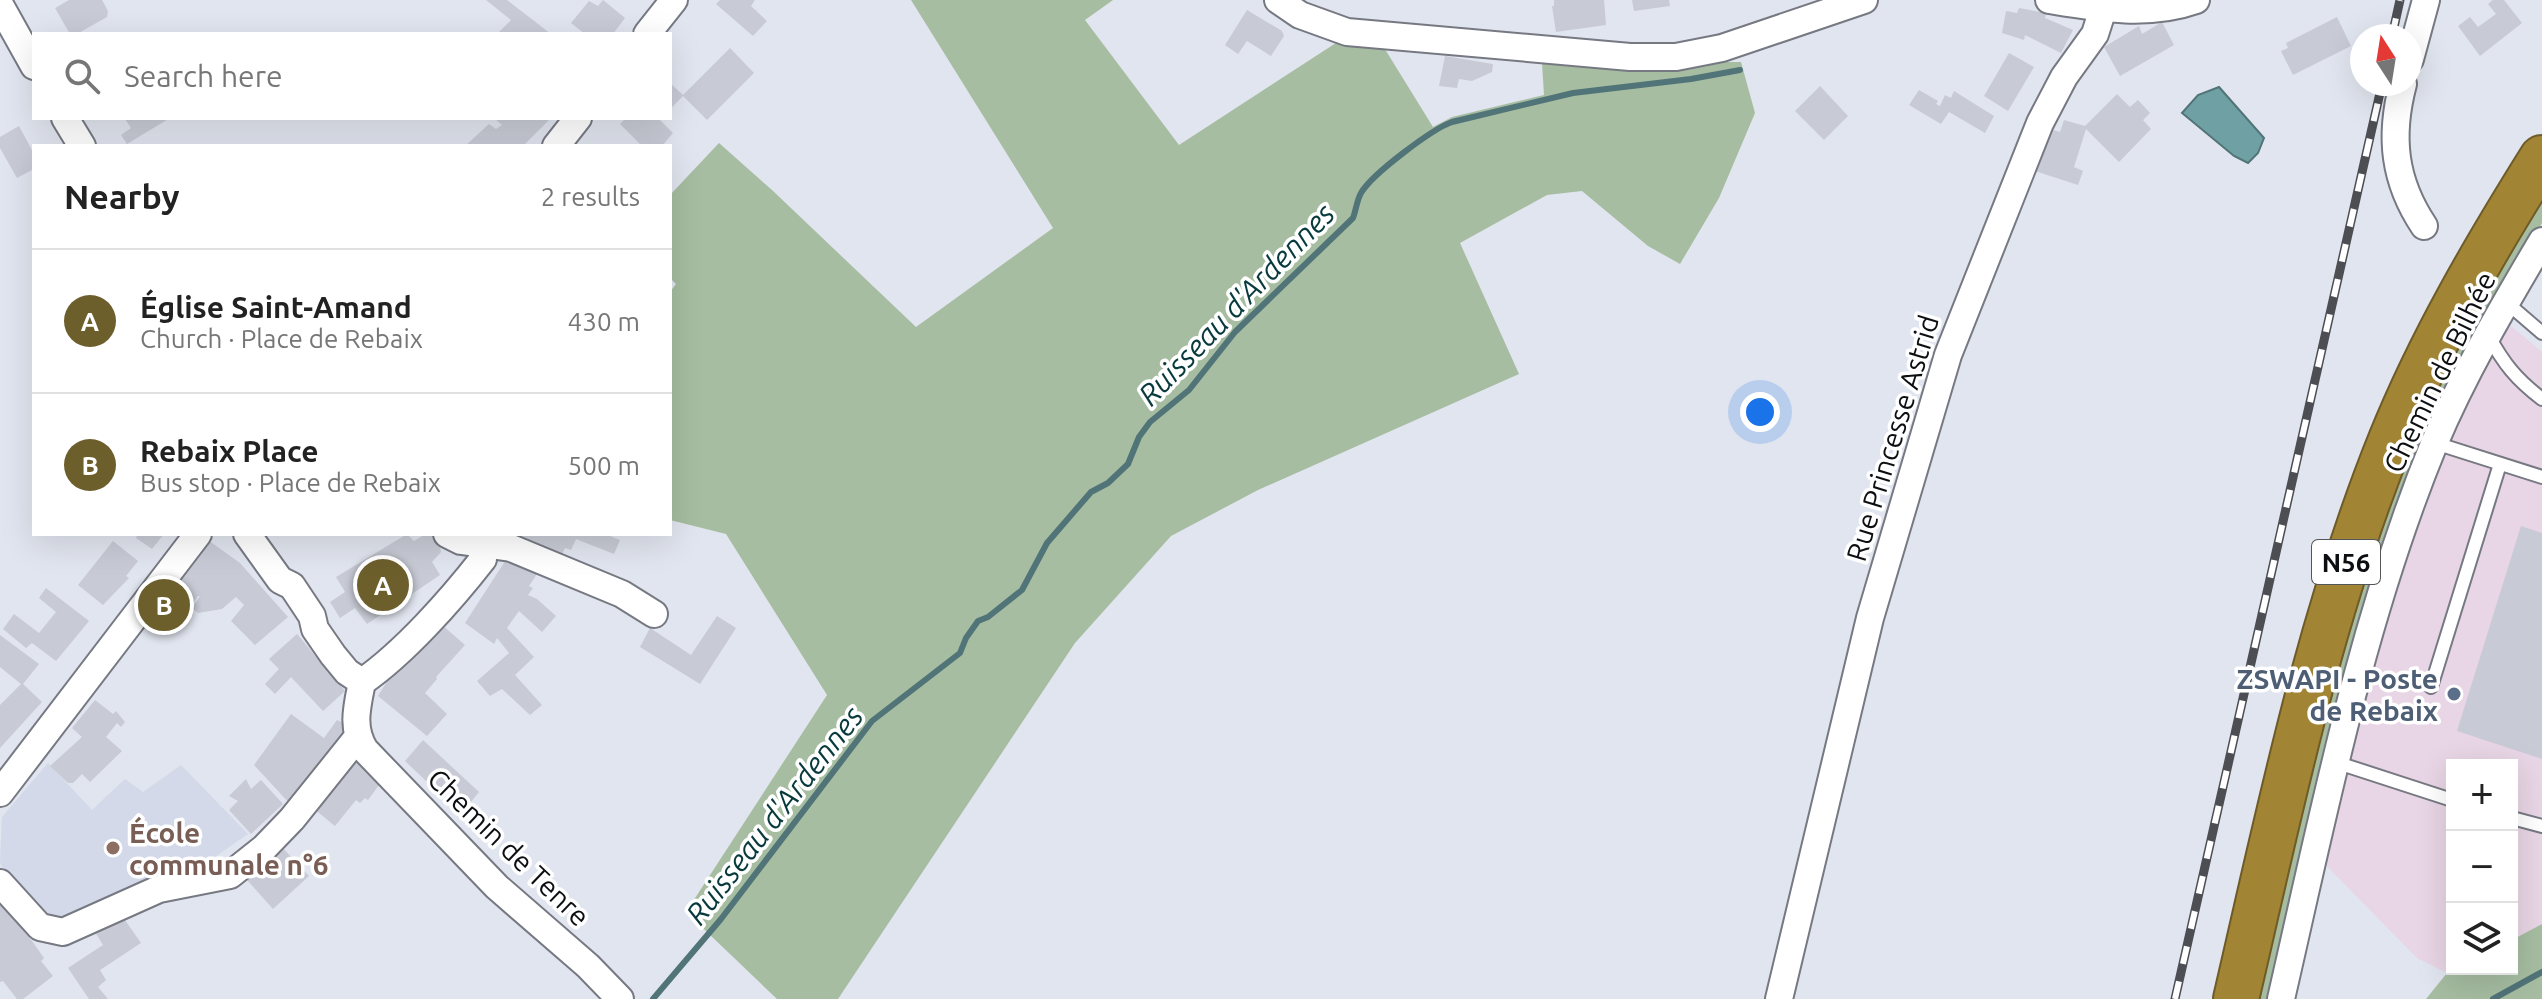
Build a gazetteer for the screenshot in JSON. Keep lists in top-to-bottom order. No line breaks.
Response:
{"streets":{"highway":["N56"],"street":["Chemin de Bilhée","Rue Princesse Astrid","Chemin de Tenre"]},"water":["Ruisseau d'Ardennes"],"places":["ZSWAPI - Poste de Rebaix","École communale n°6"],"north":"top","page":{"search":"Search here","heading":["Nearby","2 results"],"list":[{"mark":"A","name":"Église Saint-Amand","note":"Church · Place de Rebaix","value":"430 m"},{"mark":"B","name":"Rebaix Place","note":"Bus stop · Place de Rebaix","value":"500 m"}],"pins":["A","B"],"map_buttons":["+","−"]}}
